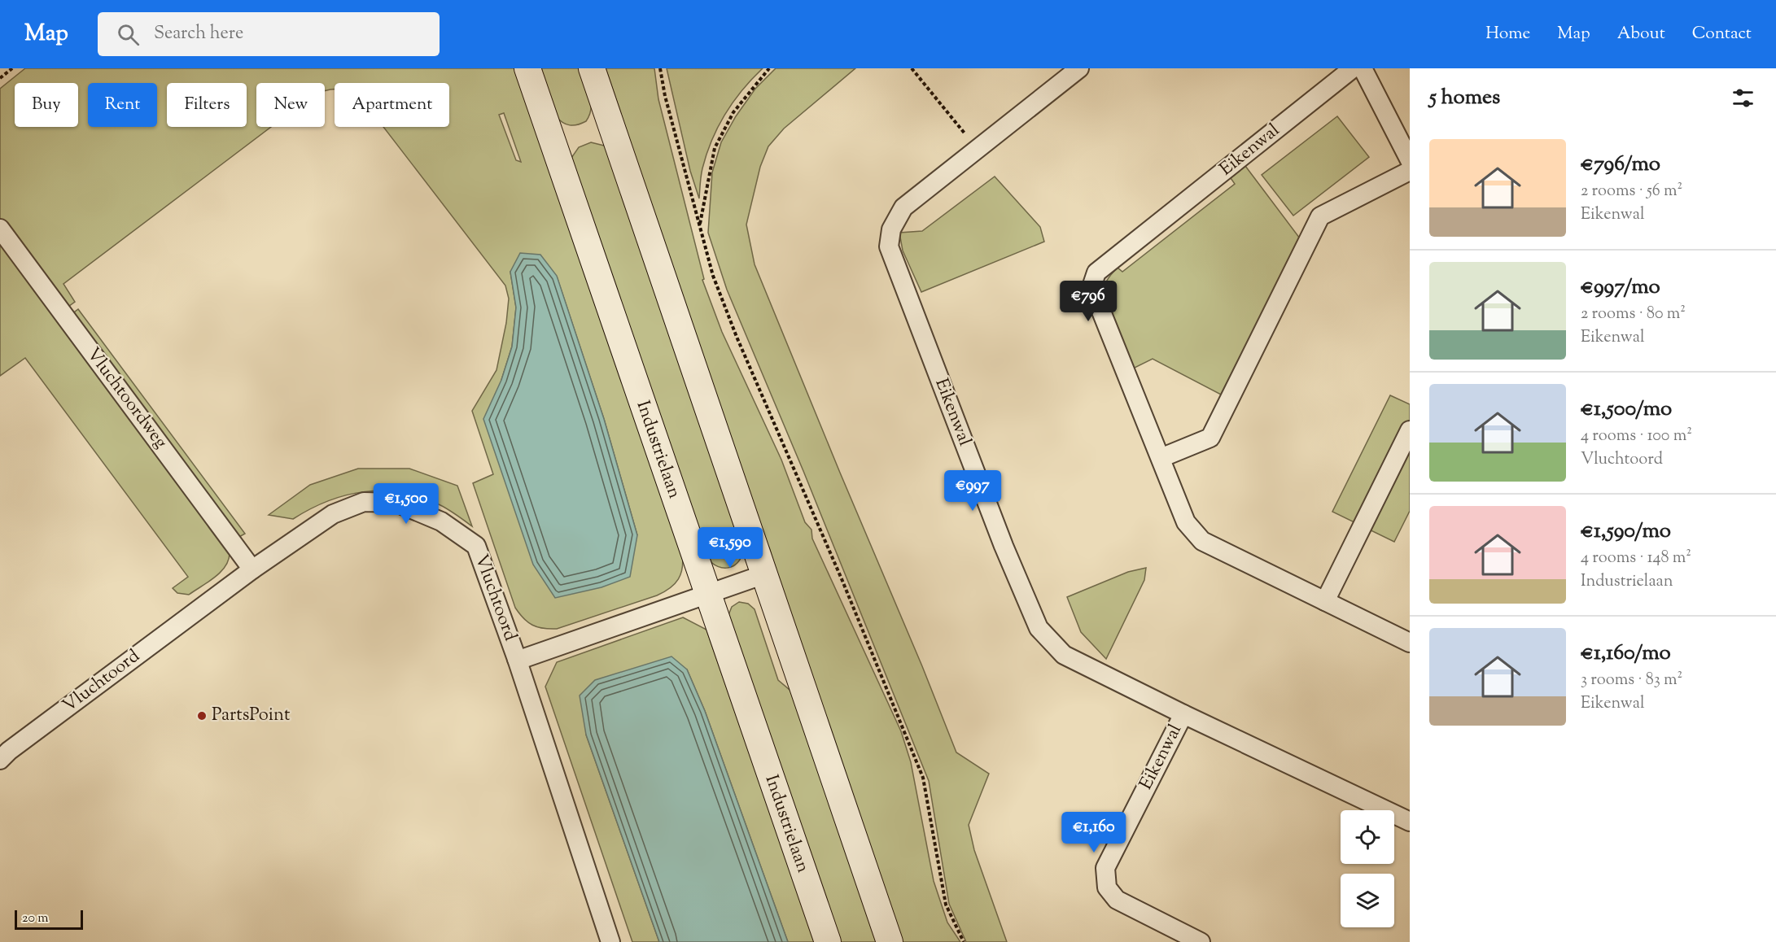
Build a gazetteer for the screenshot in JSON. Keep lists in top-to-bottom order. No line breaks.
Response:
{"streets":{"main road":["Industrielaan"],"street":["Eikenwal","Vluchtoordweg","Vluchtoord"]},"crossings":[["Vluchtoordweg","Vluchtoord"]],"places":["PartsPoint"],"scale_bar":"20 m","page":{"header":"Map","search":"Search here","nav":["Home","Map","About","Contact"],"heading":"5 homes","chip":["Buy","Rent","Filters","New","Apartment"],"list":[{"name":"€796/mo","note":"2 rooms · 56 m² · Eikenwal"},{"name":"€997/mo","note":"2 rooms · 80 m² · Eikenwal"},{"name":"€1,500/mo","note":"4 rooms · 100 m² · Vluchtoord"},{"name":"€1,590/mo","note":"4 rooms · 148 m² · Industrielaan"},{"name":"€1,160/mo","note":"3 rooms · 83 m² · Eikenwal"}],"price":["€796","€997","€1,500","€1,590","€1,160"],"scale":"20 m"}}
